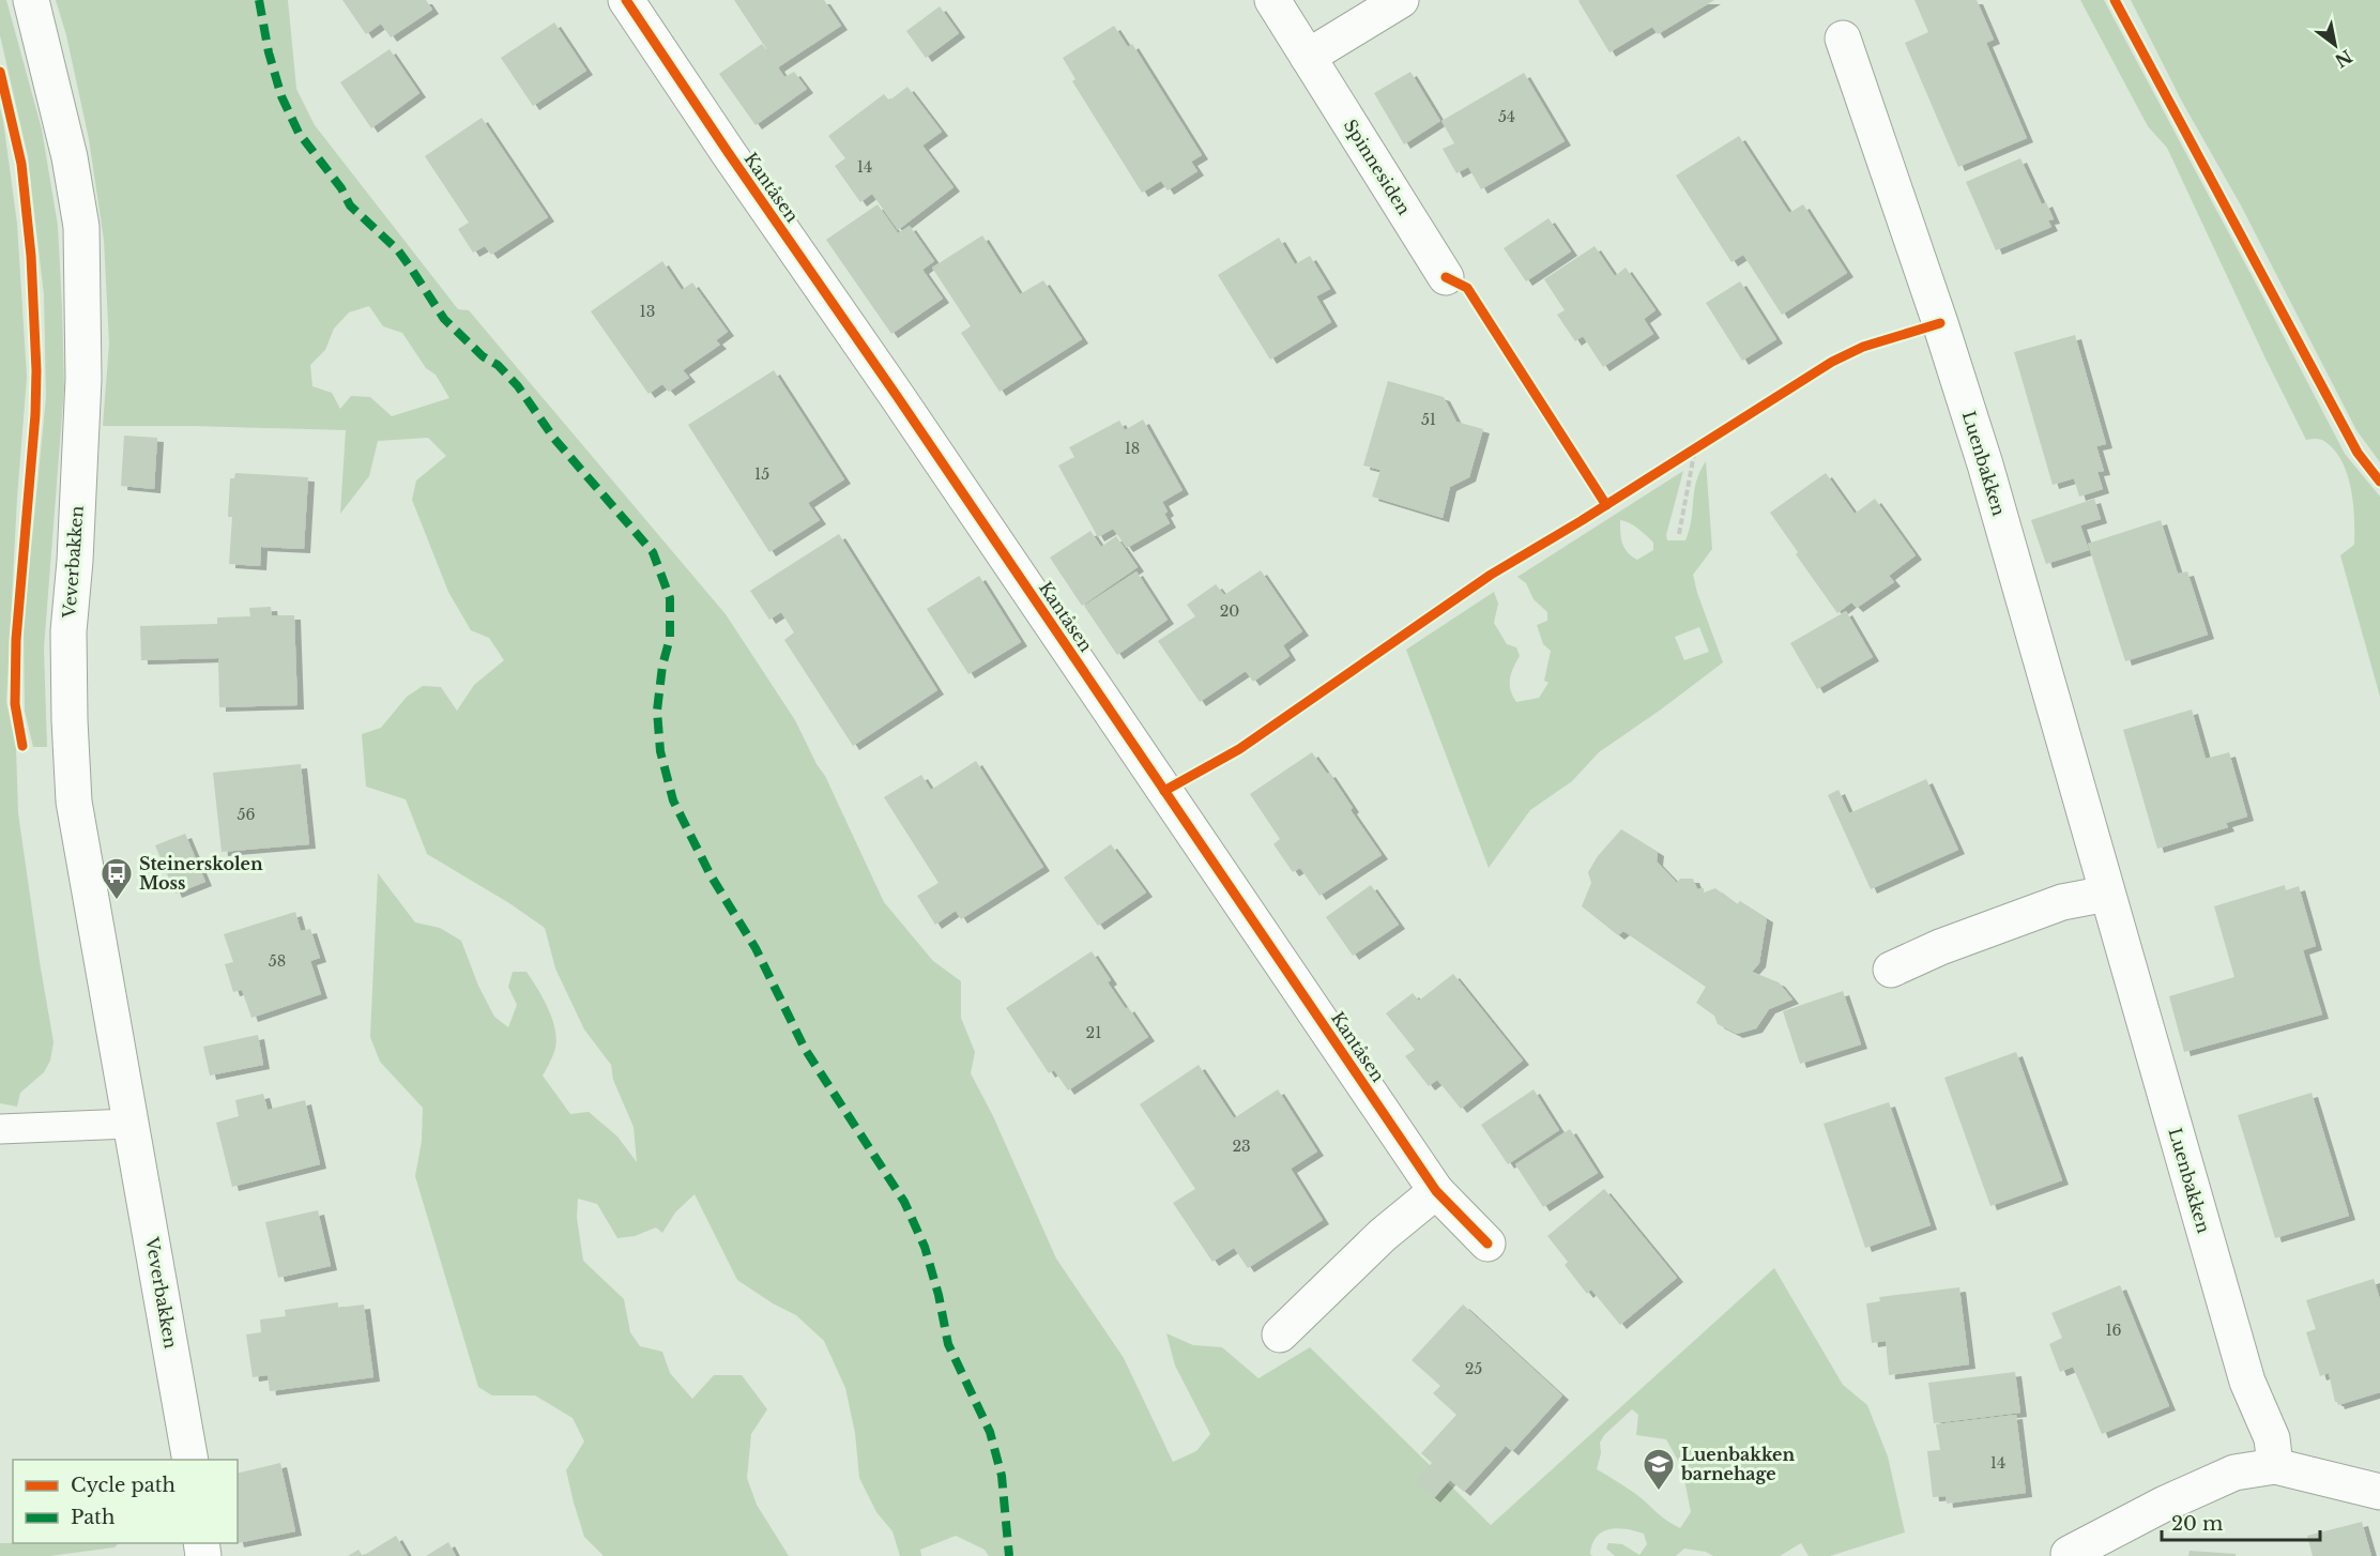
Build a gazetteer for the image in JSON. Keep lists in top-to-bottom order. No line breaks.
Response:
{"streets":{"street":["Spinnesiden","Kantåsen","Luenbakken","Veverbakken"]},"places":{"bus stop":["Steinerskolen Moss"],"school or university":["Luenbakken barnehage"]},"house_numbers":["54","14","13","51","18","15","20","56","58","21","23","16","25","14"],"legend":["Cycle path","Path"],"scale_bar":"20 m","north":"bottom right"}
